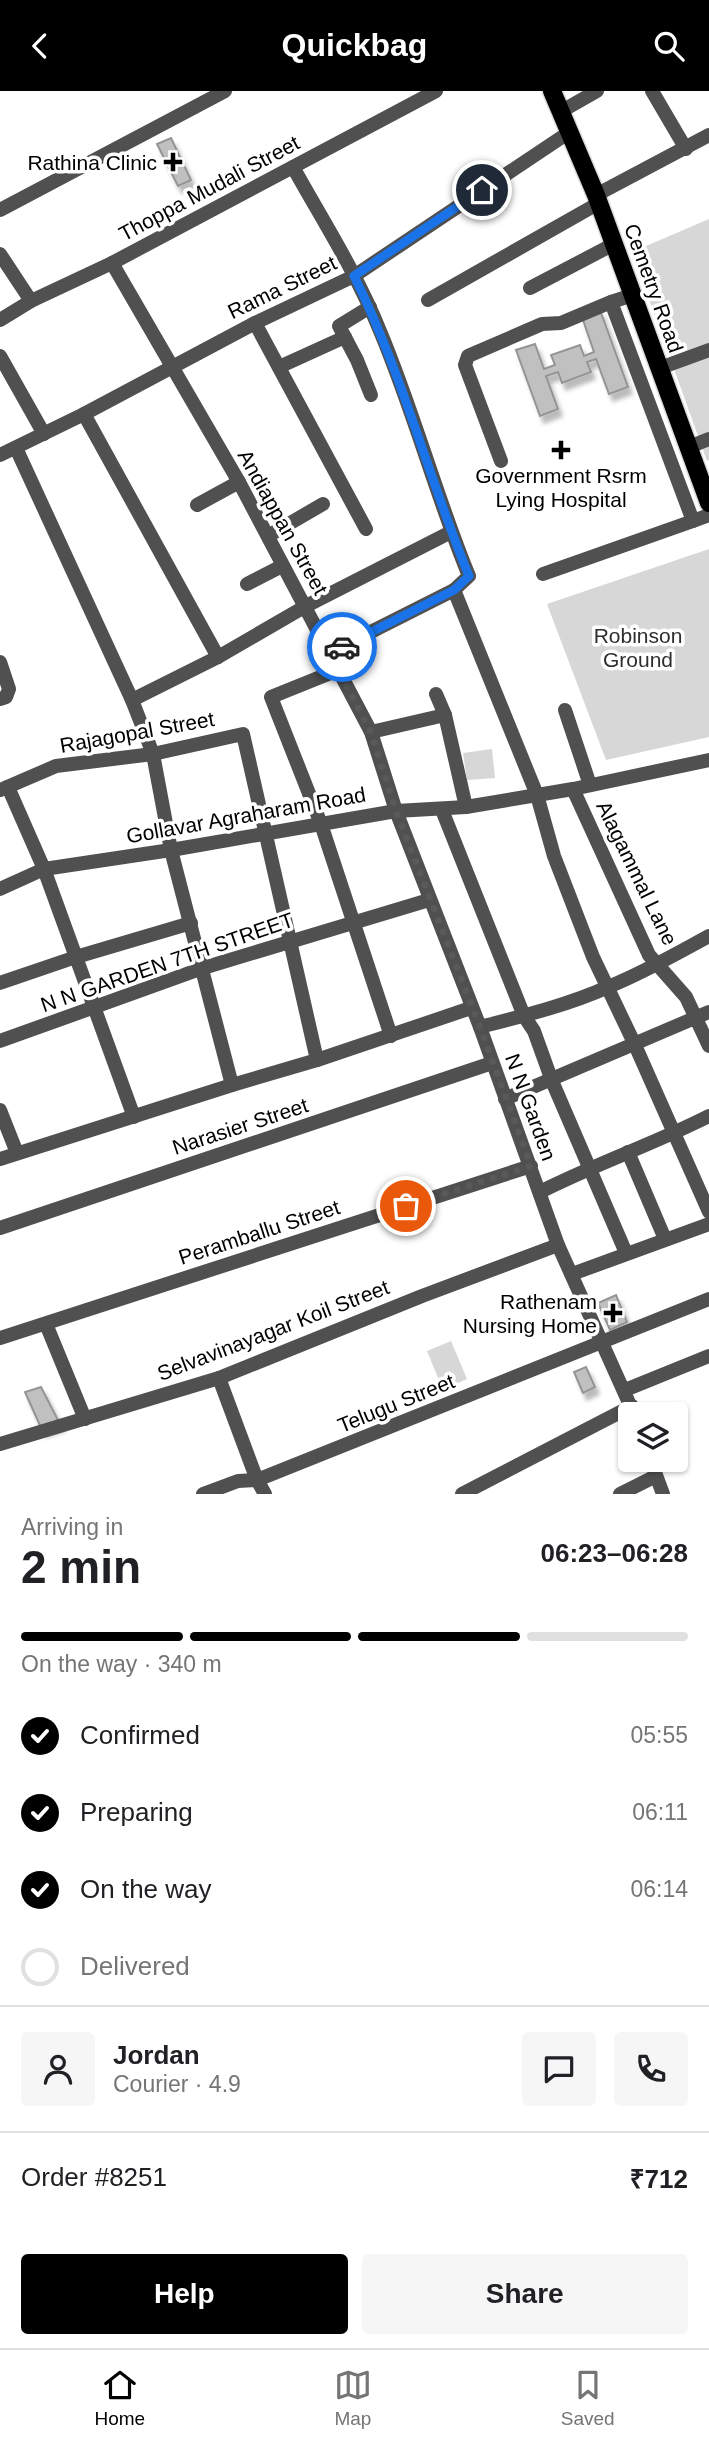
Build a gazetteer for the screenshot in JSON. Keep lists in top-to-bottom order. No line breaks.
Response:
{"streets":{"main road":["Cemetry Road"],"street":["Thoppa Mudali Street","Rama Street","Andiappan Street","Rajagopal Street","Gollavar Agraharam Road","Alagammal Lane","N N GARDEN 7TH STREET","N N Garden","Narasier Street","Peramballu Street","Selvavinayagar Koil Street","Telugu Street"]},"crossings":[["Thoppa Mudali Street","Andiappan Street"],["Rama Street","Cemetry Road"],["Rama Street","Andiappan Street"],["Andiappan Street","Gollavar Agraharam Road"],["Andiappan Street","N N Garden"],["Rajagopal Street","Gollavar Agraharam Road"],["Gollavar Agraharam Road","Alagammal Lane"],["Gollavar Agraharam Road","N N Garden"],["N N GARDEN 7TH STREET","N N Garden"],["N N Garden","Narasier Street"],["N N Garden","Peramballu Street"],["N N Garden","Selvavinayagar Koil Street"],["N N Garden","Telugu Street"]],"parks":["Robinson Ground"],"places":{"health":["Rathina Clinic","Government Rsrm Lying Hospital","Rathenam Nursing Home"]},"page":{"header":"Quickbag","heading":["2 min","Arriving in","06:23–06:28"],"panel":["Jordan","Courier · 4.9","Order #8251","₹712"],"bar":"On the way · 340 m","list":[["Confirmed","05:55"],["Preparing","06:11"],["On the way","06:14"],"Delivered"],"buttons":["Help","Share"],"tabs":["Home","Map","Saved"]}}
